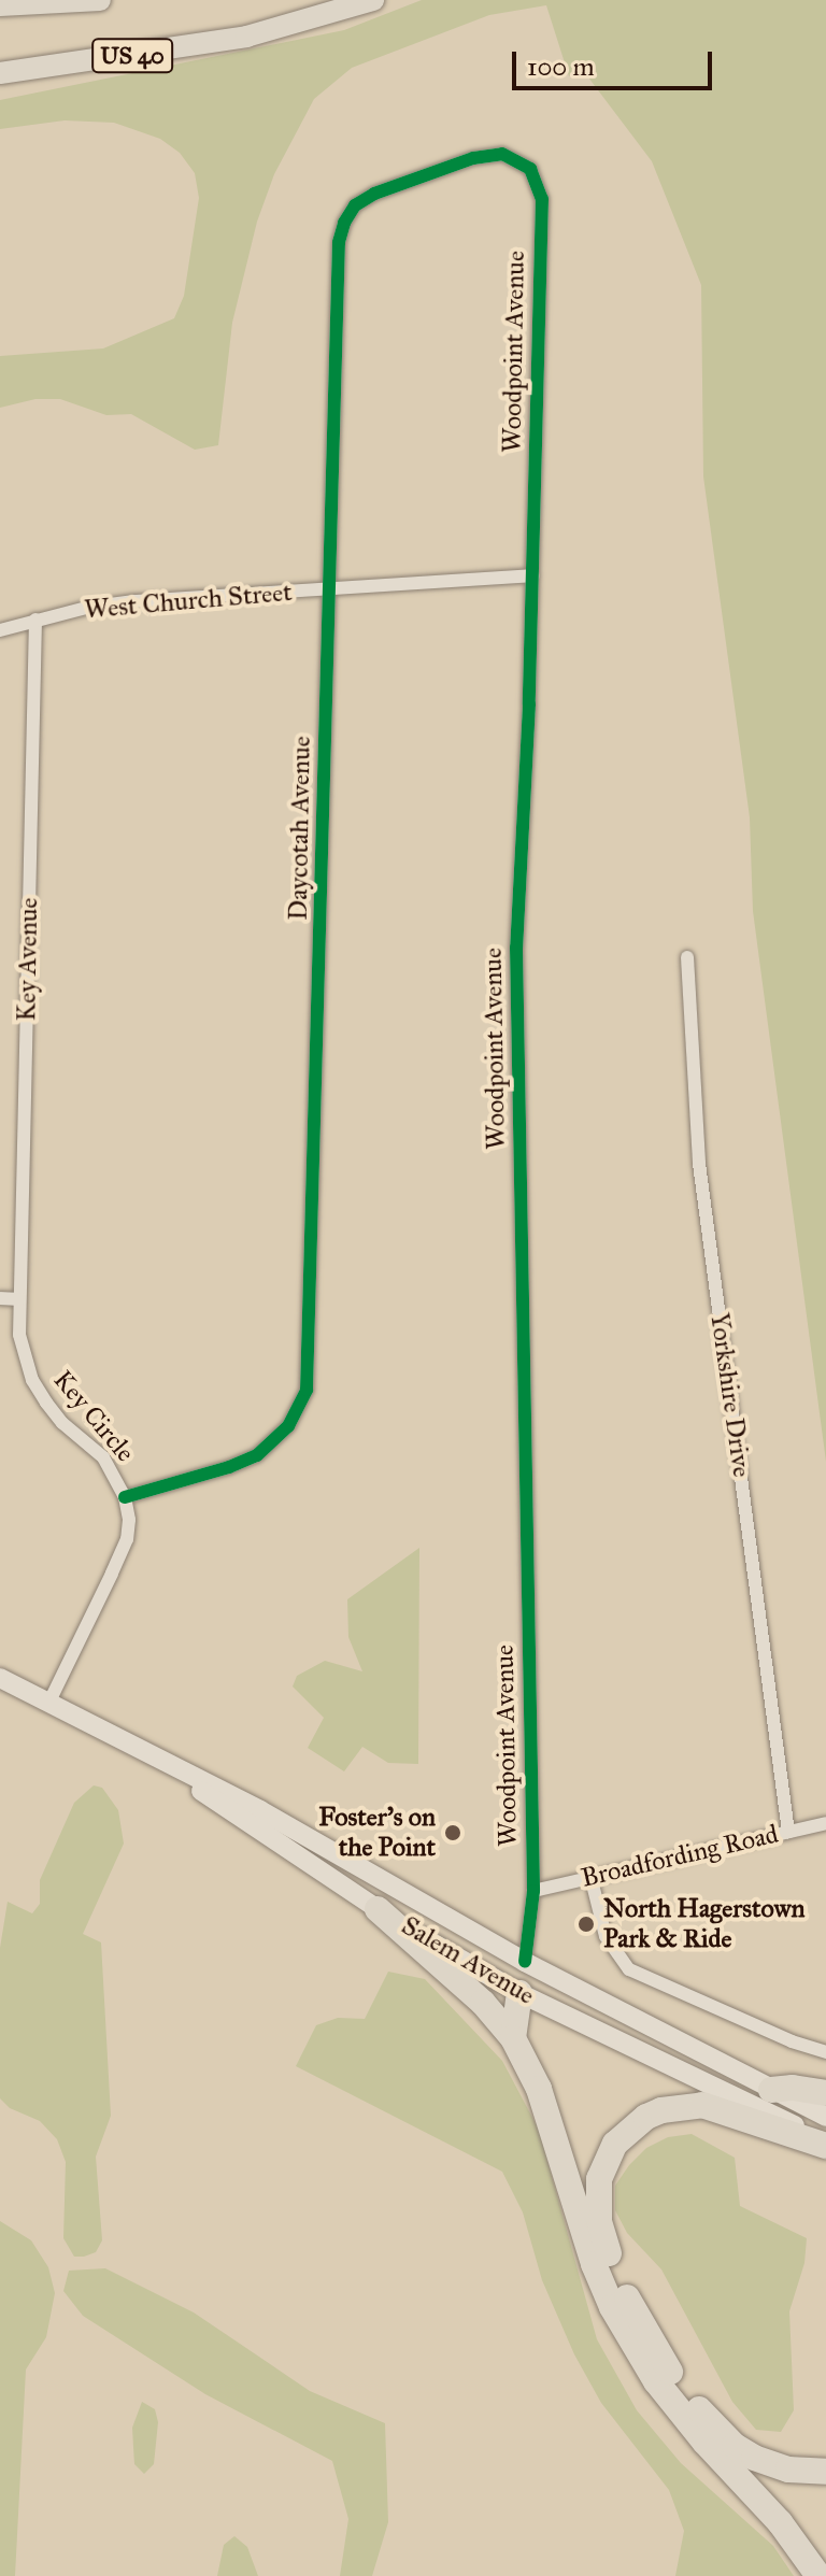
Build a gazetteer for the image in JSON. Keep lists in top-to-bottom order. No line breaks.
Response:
{"streets":{"main road":["US 40","Salem Avenue"],"street":["Woodpoint Avenue","West Church Street","Daycotah Avenue","Key Avenue","Yorkshire Drive","Key Circle","Broadfording Road"]},"crossings":[["Woodpoint Avenue","West Church Street"],["Woodpoint Avenue","Daycotah Avenue"],["Woodpoint Avenue","Broadfording Road"],["Woodpoint Avenue","Salem Avenue"],["West Church Street","Daycotah Avenue"],["West Church Street","Key Avenue"],["Daycotah Avenue","Key Circle"],["Key Avenue","Key Circle"],["Yorkshire Drive","Broadfording Road"],["Key Circle","Salem Avenue"]],"places":["Foster's on the Point","North Hagerstown Park & Ride"],"scale_bar":"100 m"}
